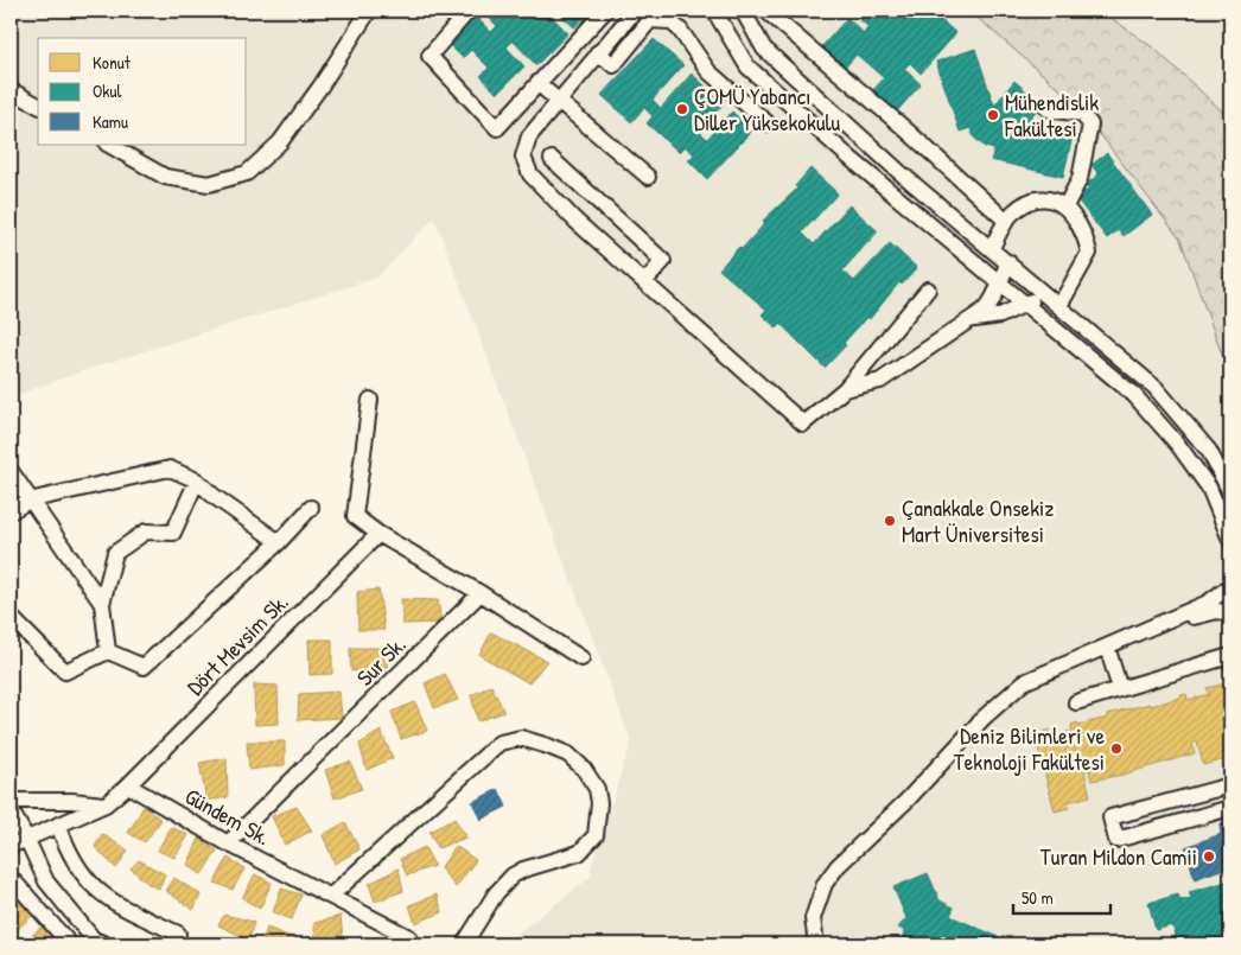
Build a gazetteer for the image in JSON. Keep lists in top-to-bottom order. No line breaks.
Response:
{"streets":{"street":["Dört Mevsim Sk.","Sur Sk.","Gündem Sk."]},"crossings":[["Dört Mevsim Sk.","Gündem Sk."],["Sur Sk.","Gündem Sk."]],"places":["ÇOMÜ Yabancı Diller Yüksekokulu","Mühendislik Fakültesi","Çanakkale Onsekiz Mart Üniversitesi","Deniz Bilimleri ve Teknoloji Fakültesi","Turan Mildon Camii"],"legend":["Konut","Okul","Kamu"],"scale_bar":"50 m"}
